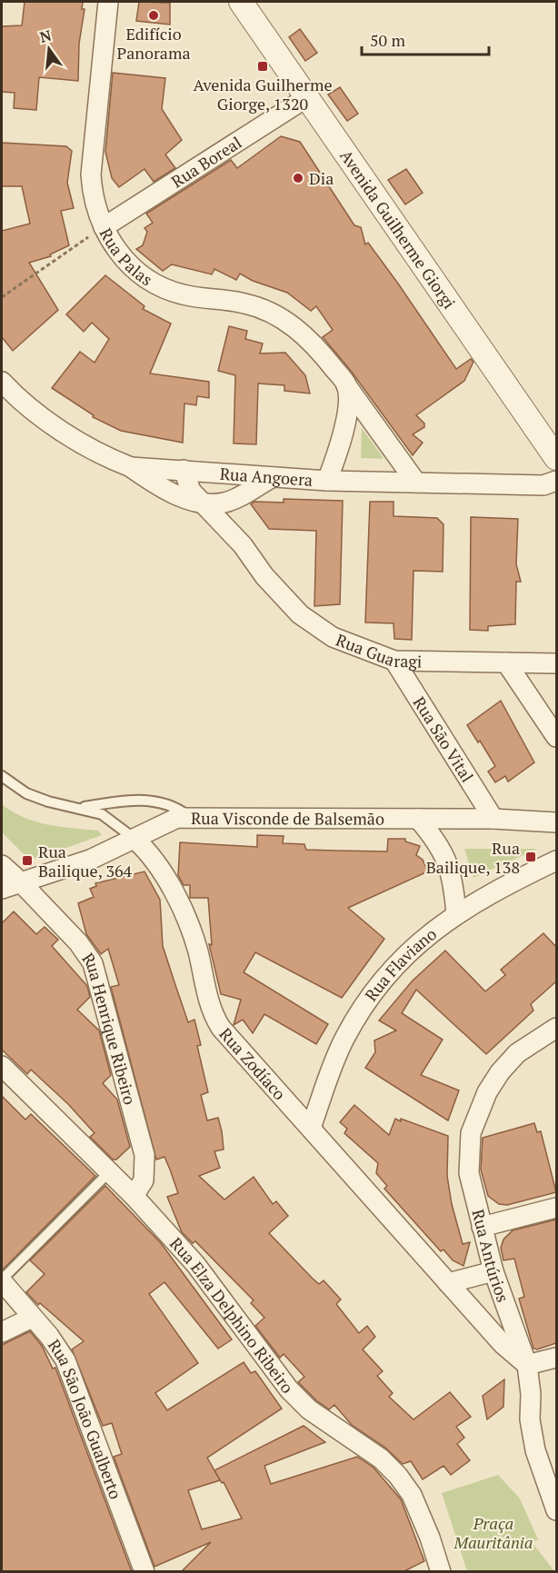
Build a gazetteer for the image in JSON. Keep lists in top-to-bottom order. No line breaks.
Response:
{"streets":{"street":["Rua Boreal","Avenida Guilherme Giorgi","Rua Palas","Rua Angoera","Rua Guaragi","Rua São Vital","Rua Visconde de Balsemão","Rua Flaviano","Rua Henrique Ribeiro","Rua Zodíaco","Rua Antúrios","Rua Elza Delphino Ribeiro","Rua São João Gualberto"]},"crossings":[["Rua Boreal","Avenida Guilherme Giorgi"],["Rua Boreal","Rua Palas"],["Rua Palas","Rua Angoera"],["Rua Angoera","Rua Guaragi"],["Rua Guaragi","Rua São Vital"],["Rua São Vital","Rua Visconde de Balsemão"],["Rua Visconde de Balsemão","Rua Henrique Ribeiro"],["Rua Visconde de Balsemão","Rua Zodíaco"],["Rua Flaviano","Rua Zodíaco"],["Rua Henrique Ribeiro","Rua Elza Delphino Ribeiro"],["Rua Zodíaco","Rua Antúrios"]],"parks":["Praça Mauritânia"],"places":{"other":["Edifício Panorama","Dia"],"transit":["Avenida Guilherme Giorge, 1320","Rua Bailique, 138","Rua Bailique, 364"]},"scale_bar":"50 m","north":"top"}
